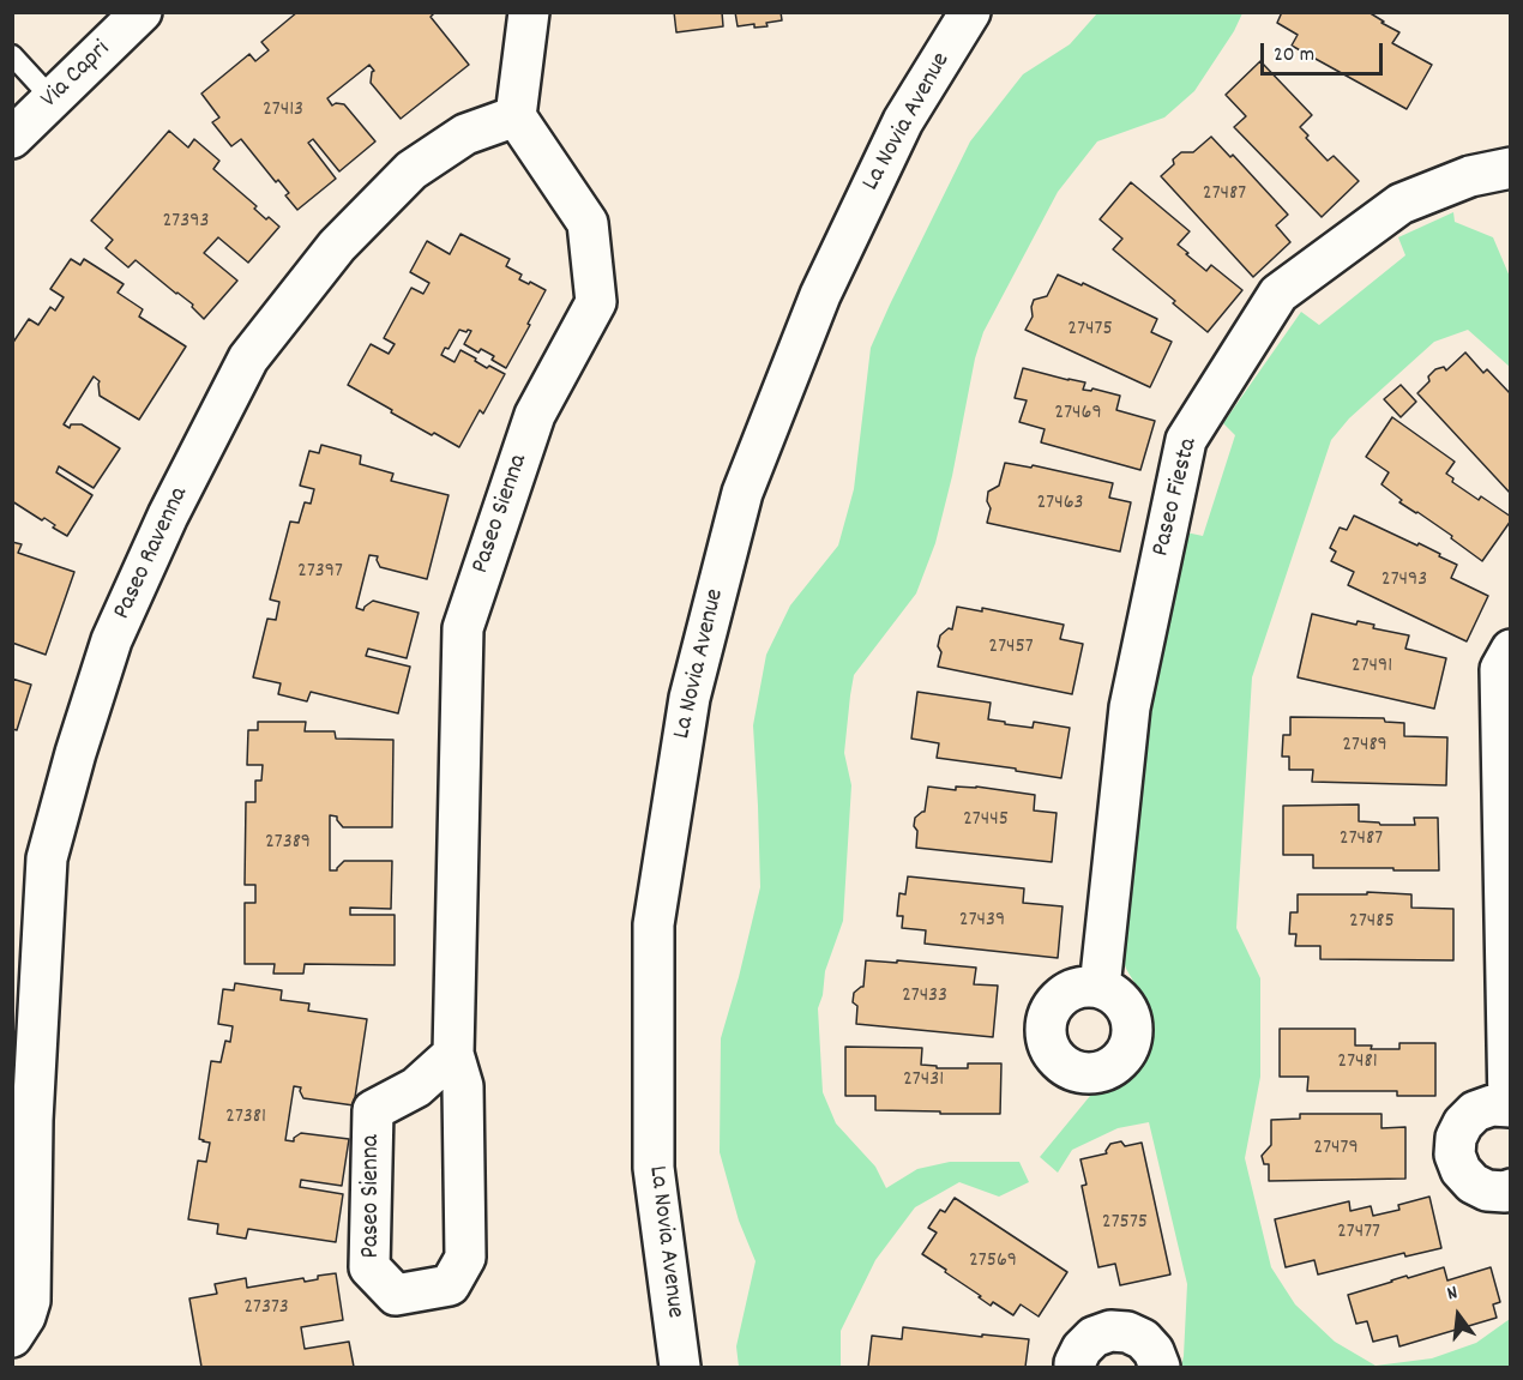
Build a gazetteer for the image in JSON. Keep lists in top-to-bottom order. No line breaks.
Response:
{"streets":{"street":["Via Capri","La Novia Avenue","Paseo Fiesta","Paseo Sienna","Paseo Ravenna"]},"crossings":[["Paseo Sienna","Paseo Ravenna"]],"house_numbers":["27413","27487","27393","27475","27469","27463","27397","27493","27457","27491","27489","27445","27487","27389","27439","27485","27433","27481","27431","27381","27479","27575","27477","27569","27373"],"scale_bar":"20 m","north":"top"}
